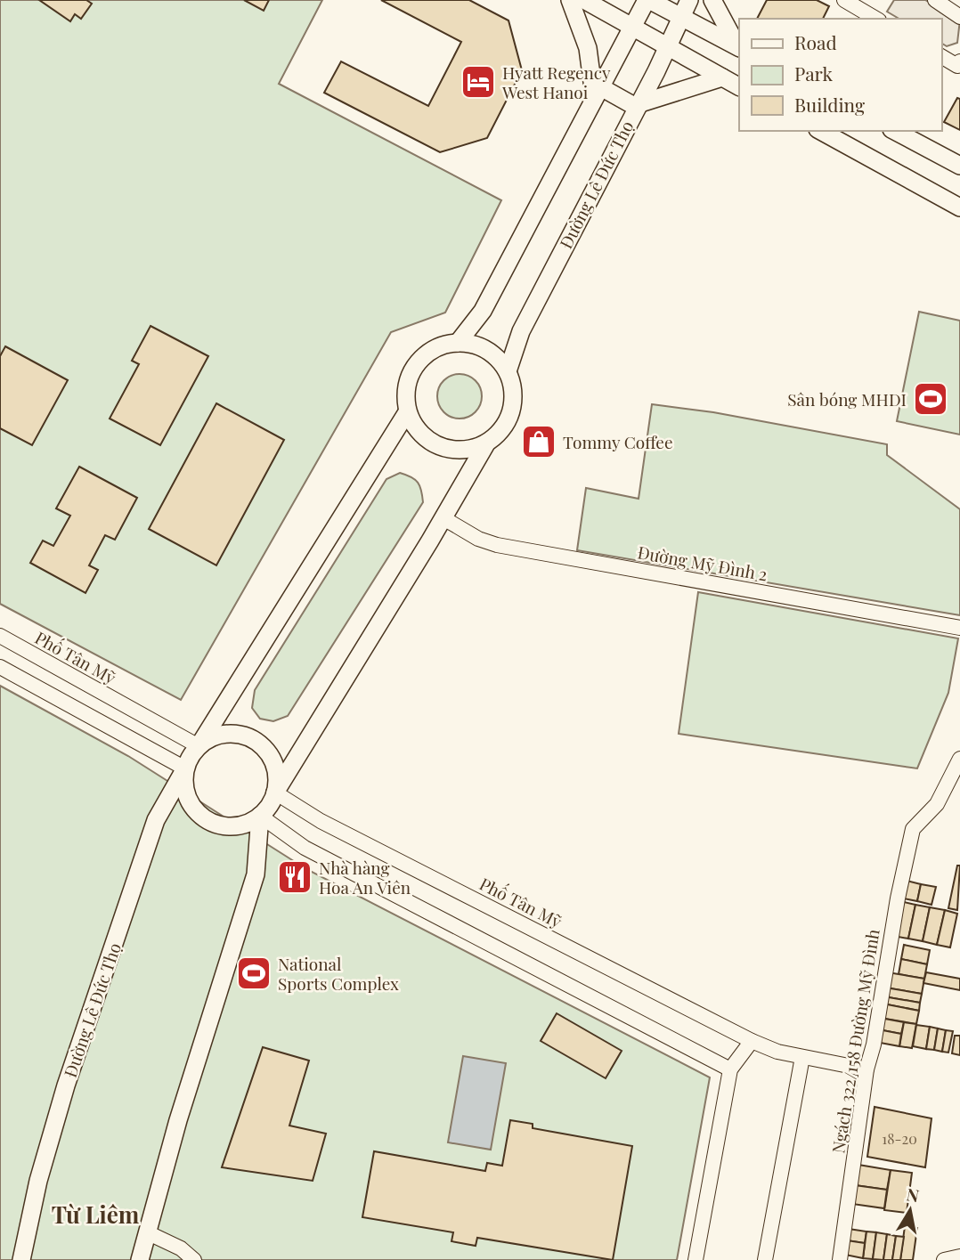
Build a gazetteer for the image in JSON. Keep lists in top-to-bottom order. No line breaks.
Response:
{"streets":{"main road":["Đường Lê Đức Thọ"],"street":["Đường Mỹ Đình 2","Phố Tân Mỹ","Ngách 322/158 Đường Mỹ Đình"]},"crossings":[["Đường Lê Đức Thọ","Phố Tân Mỹ"],["Phố Tân Mỹ","Ngách 322/158 Đường Mỹ Đình"]],"districts":["Từ Liêm"],"places":{"hotel":["Hyatt Regency West Hanoi"],"sports":["Sân bóng MHDI","National Sports Complex"],"shop":["Tommy Coffee"],"restaurant":["Nhà hàng Hoa An Viên"]},"house_numbers":["18-20"],"legend":["Road","Park","Building"],"north":"top"}
